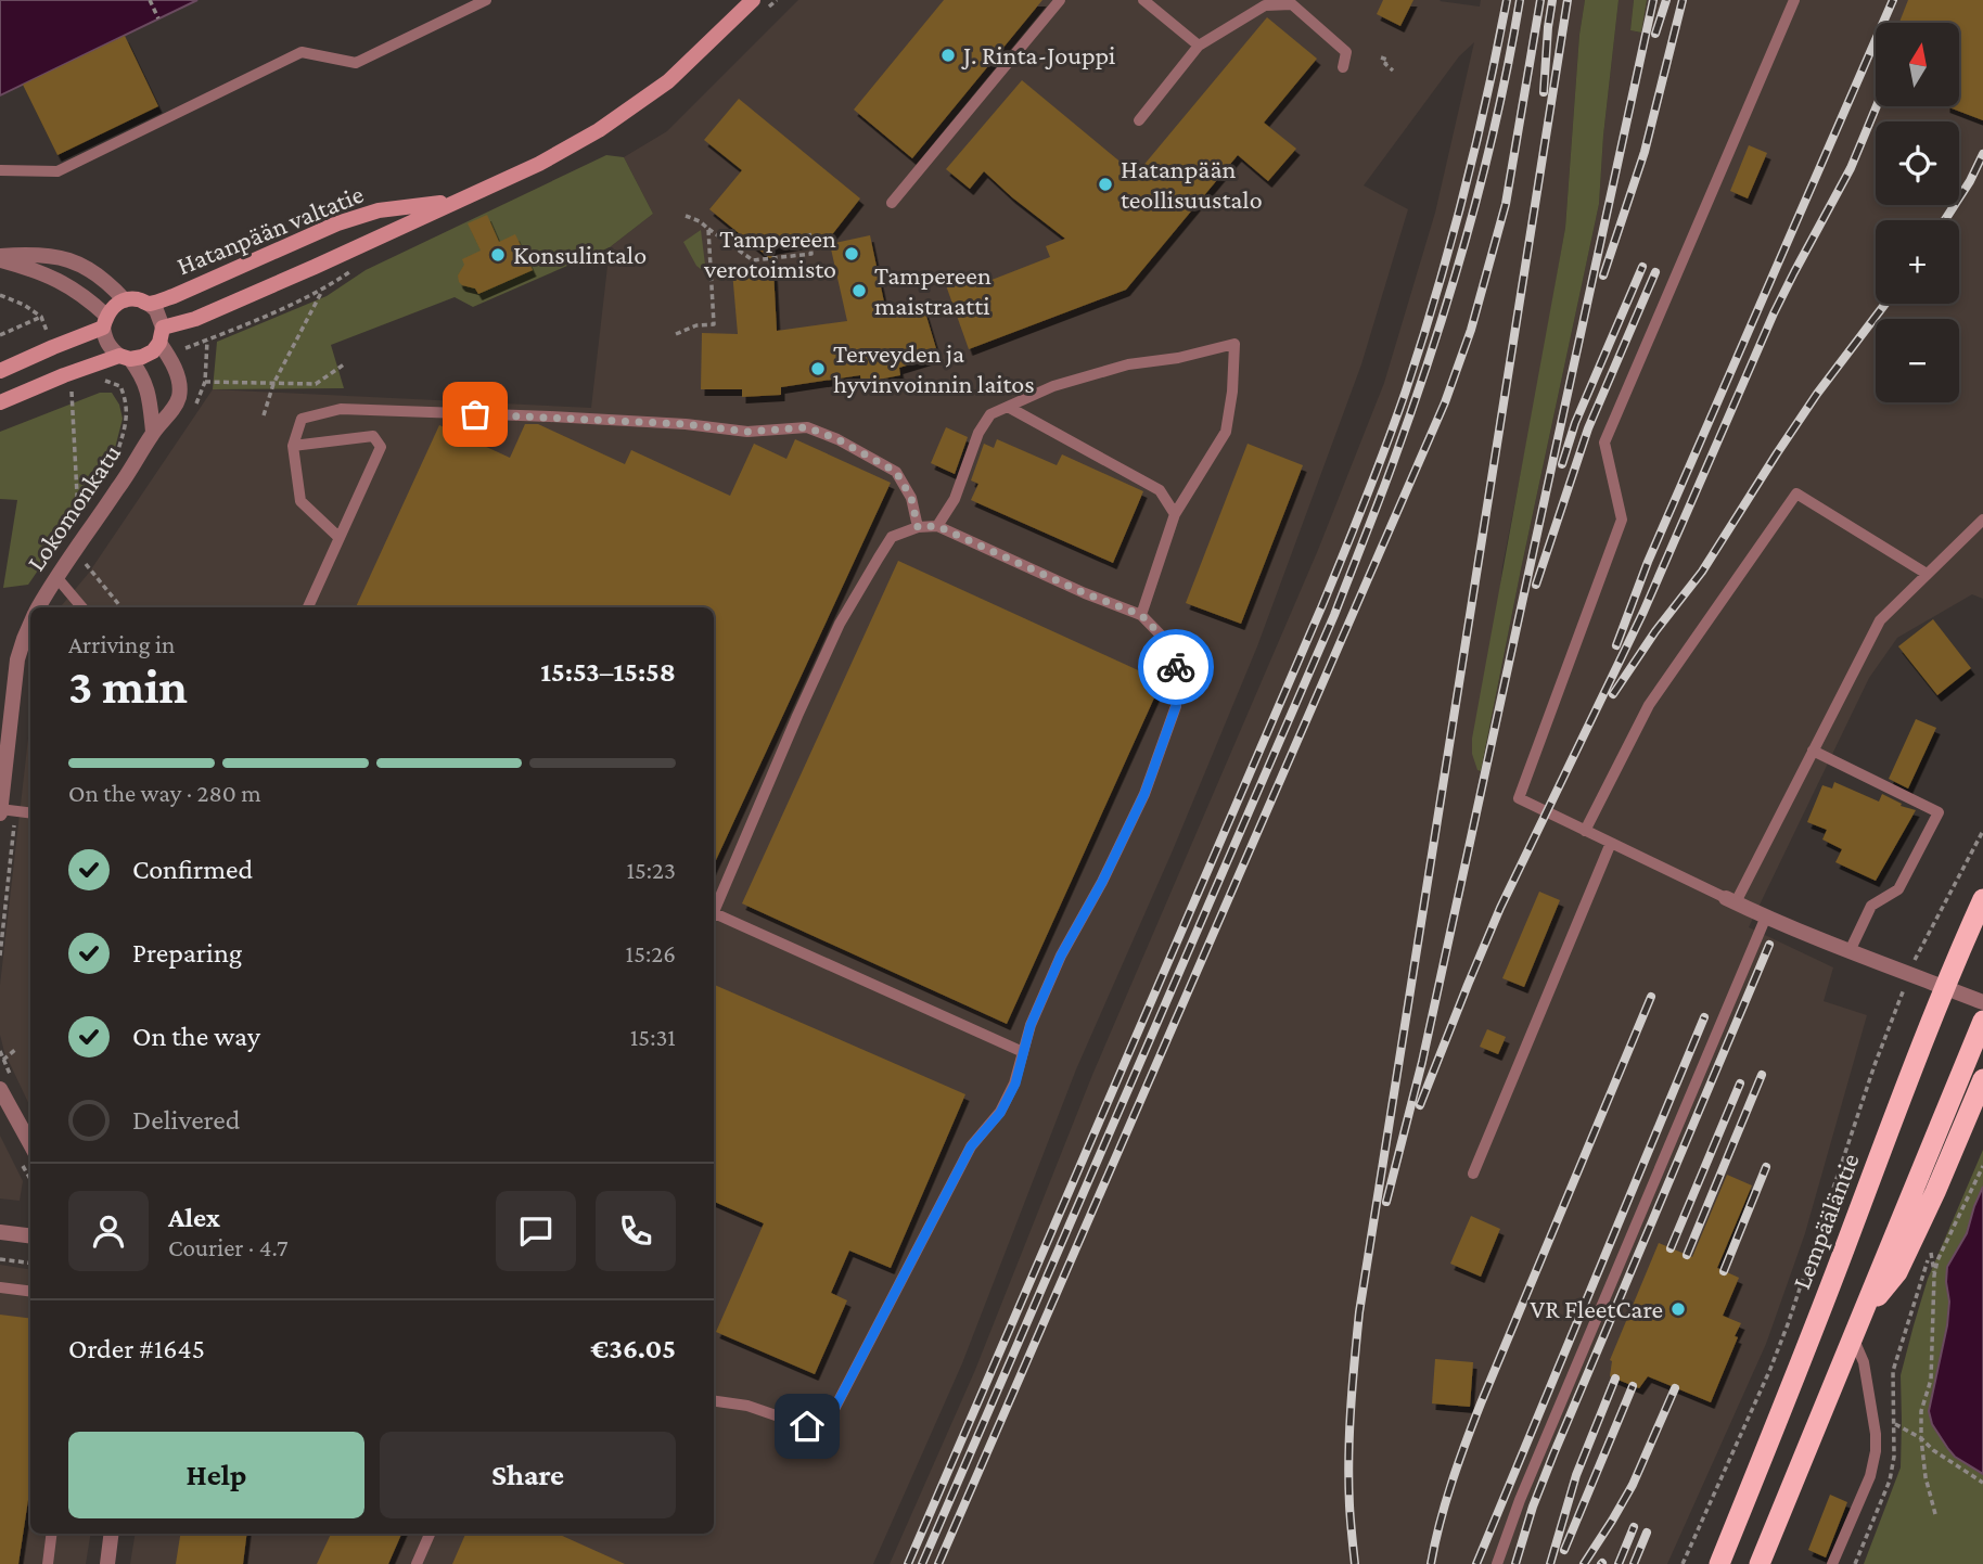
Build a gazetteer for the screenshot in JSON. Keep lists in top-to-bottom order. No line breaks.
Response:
{"streets":{"highway":["Lempääläntie"],"main road":["Hatanpään valtatie"],"street":["Lokomonkatu"]},"crossings":[["Hatanpään valtatie","Lokomonkatu"]],"places":["J. Rinta-Jouppi","Hatanpään teollisuustalo","Tampereen verotoimisto","Konsulintalo","Tampereen maistraatti","Terveyden ja hyvinvoinnin laitos","VR FleetCare"],"north":"top","page":{"map_buttons":["+","−"],"heading":["3 min","Arriving in","15:53–15:58"],"panel":["Alex","Courier · 4.7","Order #1645","€36.05"],"bar":"On the way · 280 m","list":[["Confirmed","15:23"],["Preparing","15:26"],["On the way","15:31"],"Delivered"],"buttons":["Help","Share"]}}
